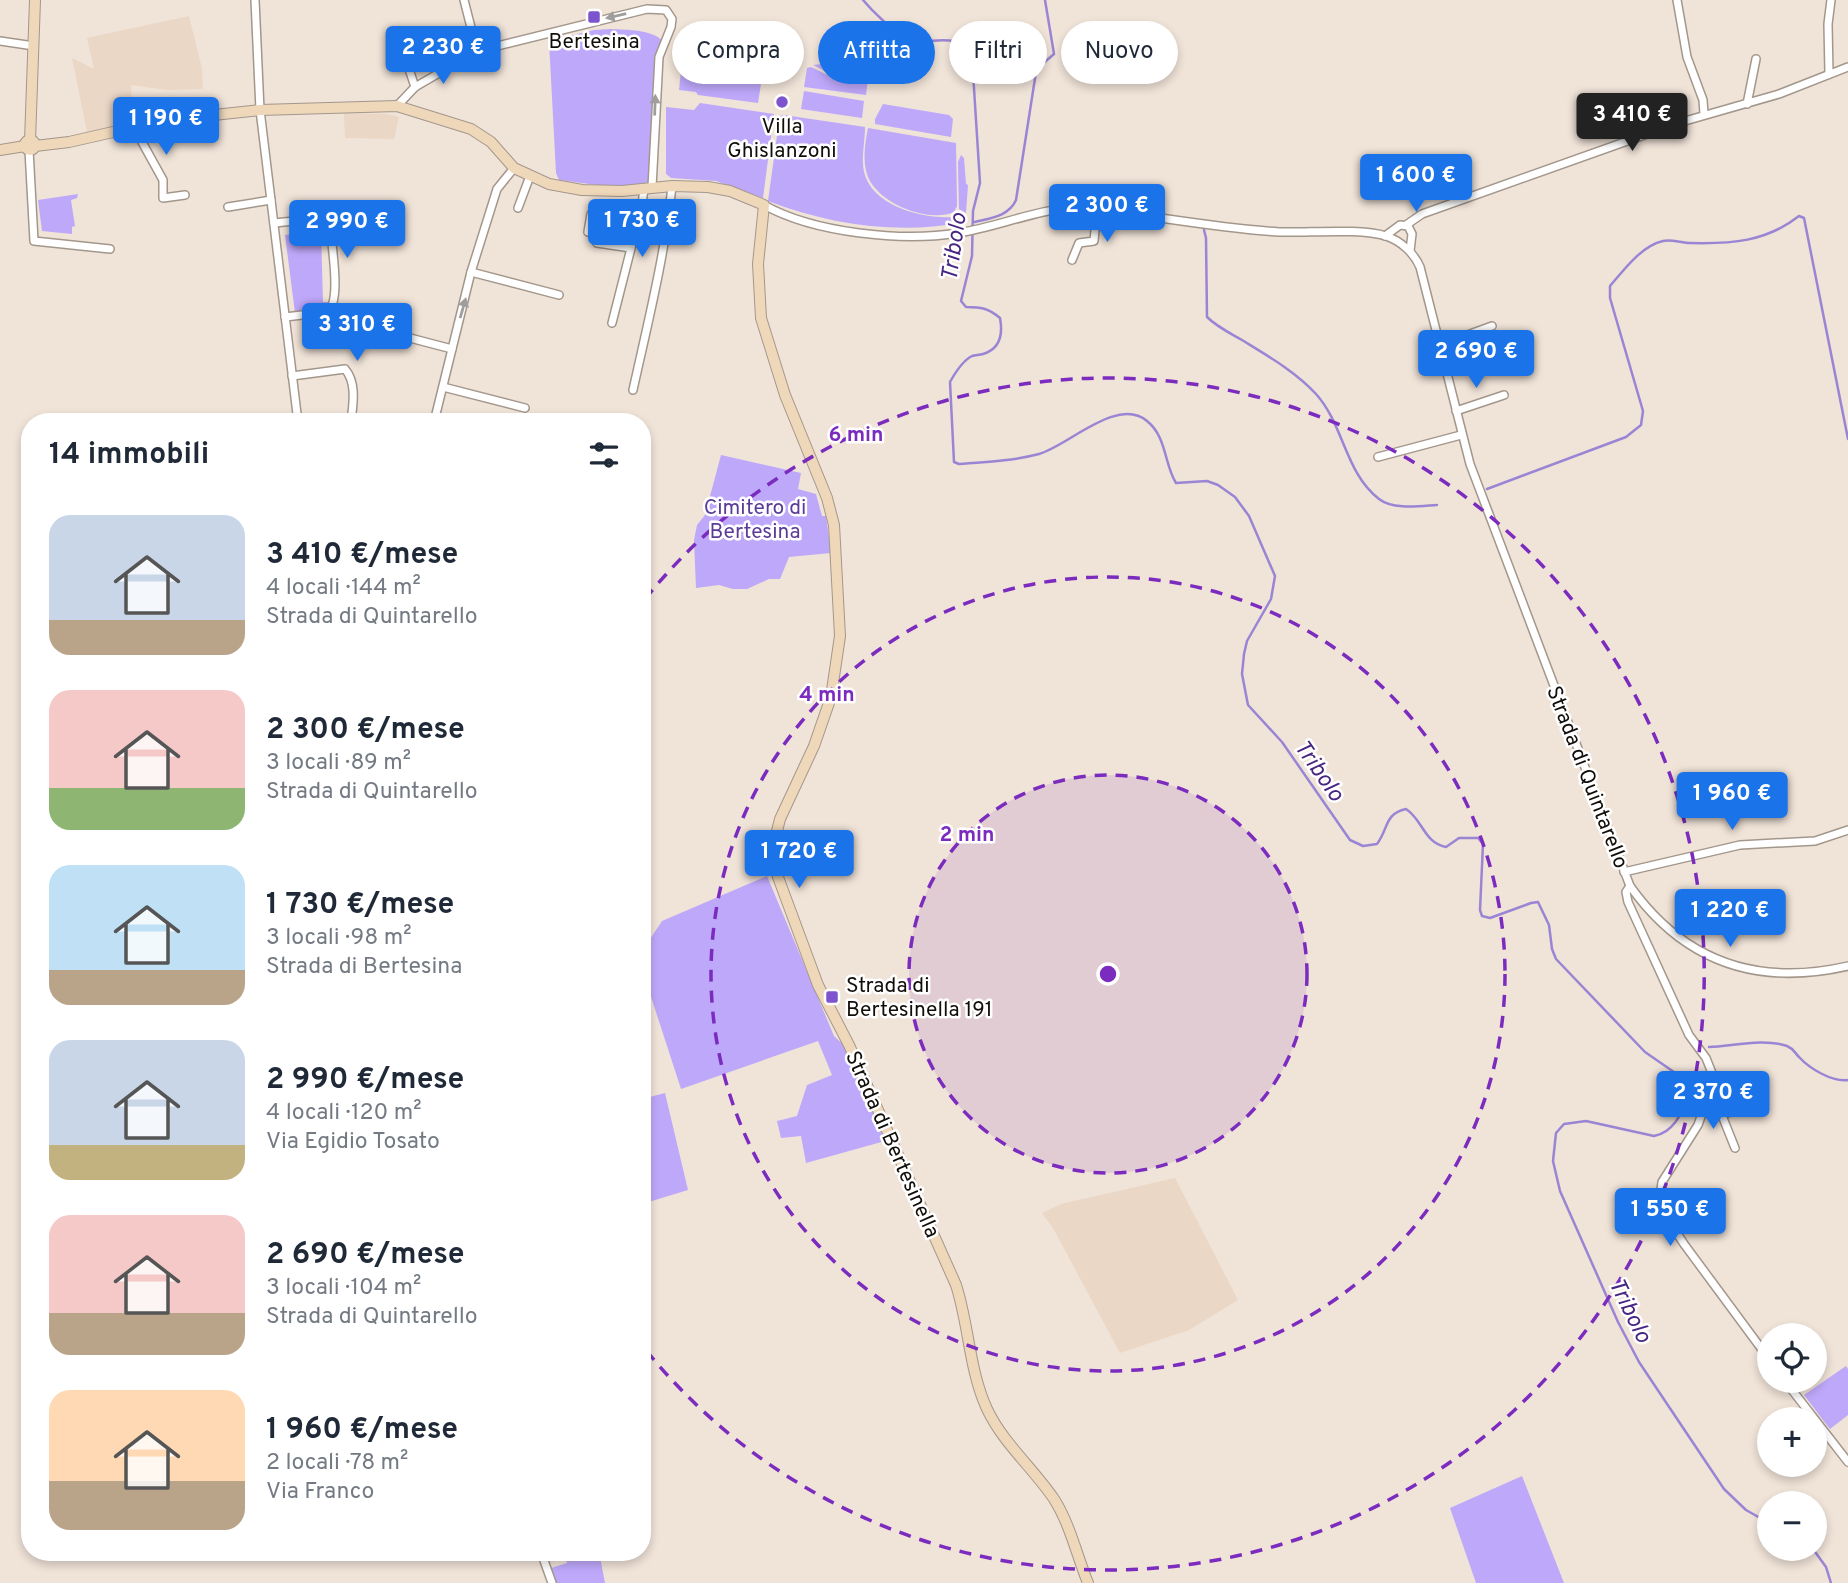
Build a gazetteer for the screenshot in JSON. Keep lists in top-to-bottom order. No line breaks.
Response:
{"streets":{"street":["Strada di Quintarello","Strada di Bertesinella"]},"water":["Tribolo"],"parks":["Cimitero di Bertesina"],"places":{"transit":["Bertesina","Strada di Bertesinella 191"],"other":["Villa Ghislanzoni"]},"page":{"chip":["Compra","Affitta","Filtri","Nuovo"],"price":["2 230 €","3 410 €","1 190 €","1 600 €","2 300 €","1 730 €","2 990 €","3 310 €","2 690 €","1 960 €","1 720 €","1 220 €","2 370 €","1 550 €"],"heading":"14 immobili","list":[{"name":"3 410 €/mese","note":"4 locali · 144 m² · Strada di Quintarello"},{"name":"2 300 €/mese","note":"3 locali · 89 m² · Strada di Quintarello"},{"name":"1 730 €/mese","note":"3 locali · 98 m² · Strada di Bertesina"},{"name":"2 990 €/mese","note":"4 locali · 120 m² · Via Egidio Tosato"},{"name":"2 690 €/mese","note":"3 locali · 104 m² · Strada di Quintarello"},{"name":"1 960 €/mese","note":"2 locali · 78 m² · Via Franco"}],"map_buttons":["+","−"]},"rings":["6 min","4 min","2 min"]}
